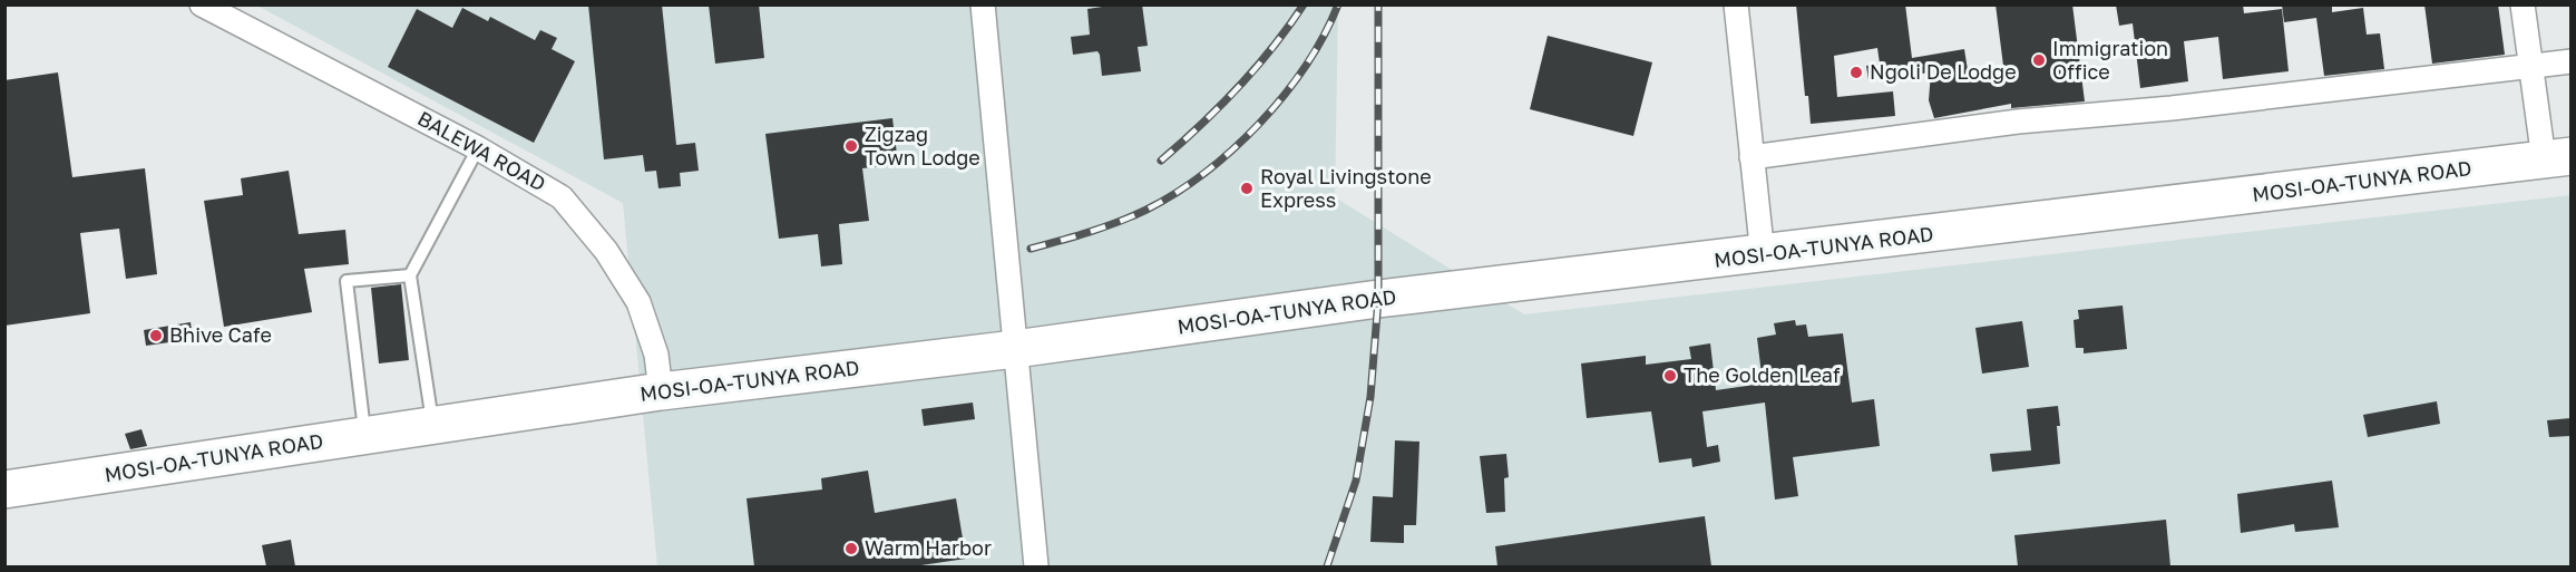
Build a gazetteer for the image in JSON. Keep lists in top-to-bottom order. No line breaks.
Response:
{"streets":{"highway":["MOSI-OA-TUNYA ROAD"],"street":["BALEWA ROAD"]},"crossings":[["BALEWA ROAD","MOSI-OA-TUNYA ROAD"]],"places":["Immigration Office","Ngoli De Lodge","Zigzag Town Lodge","Royal Livingstone Express","Bhive Cafe","The Golden Leaf","Warm Harbor"]}
